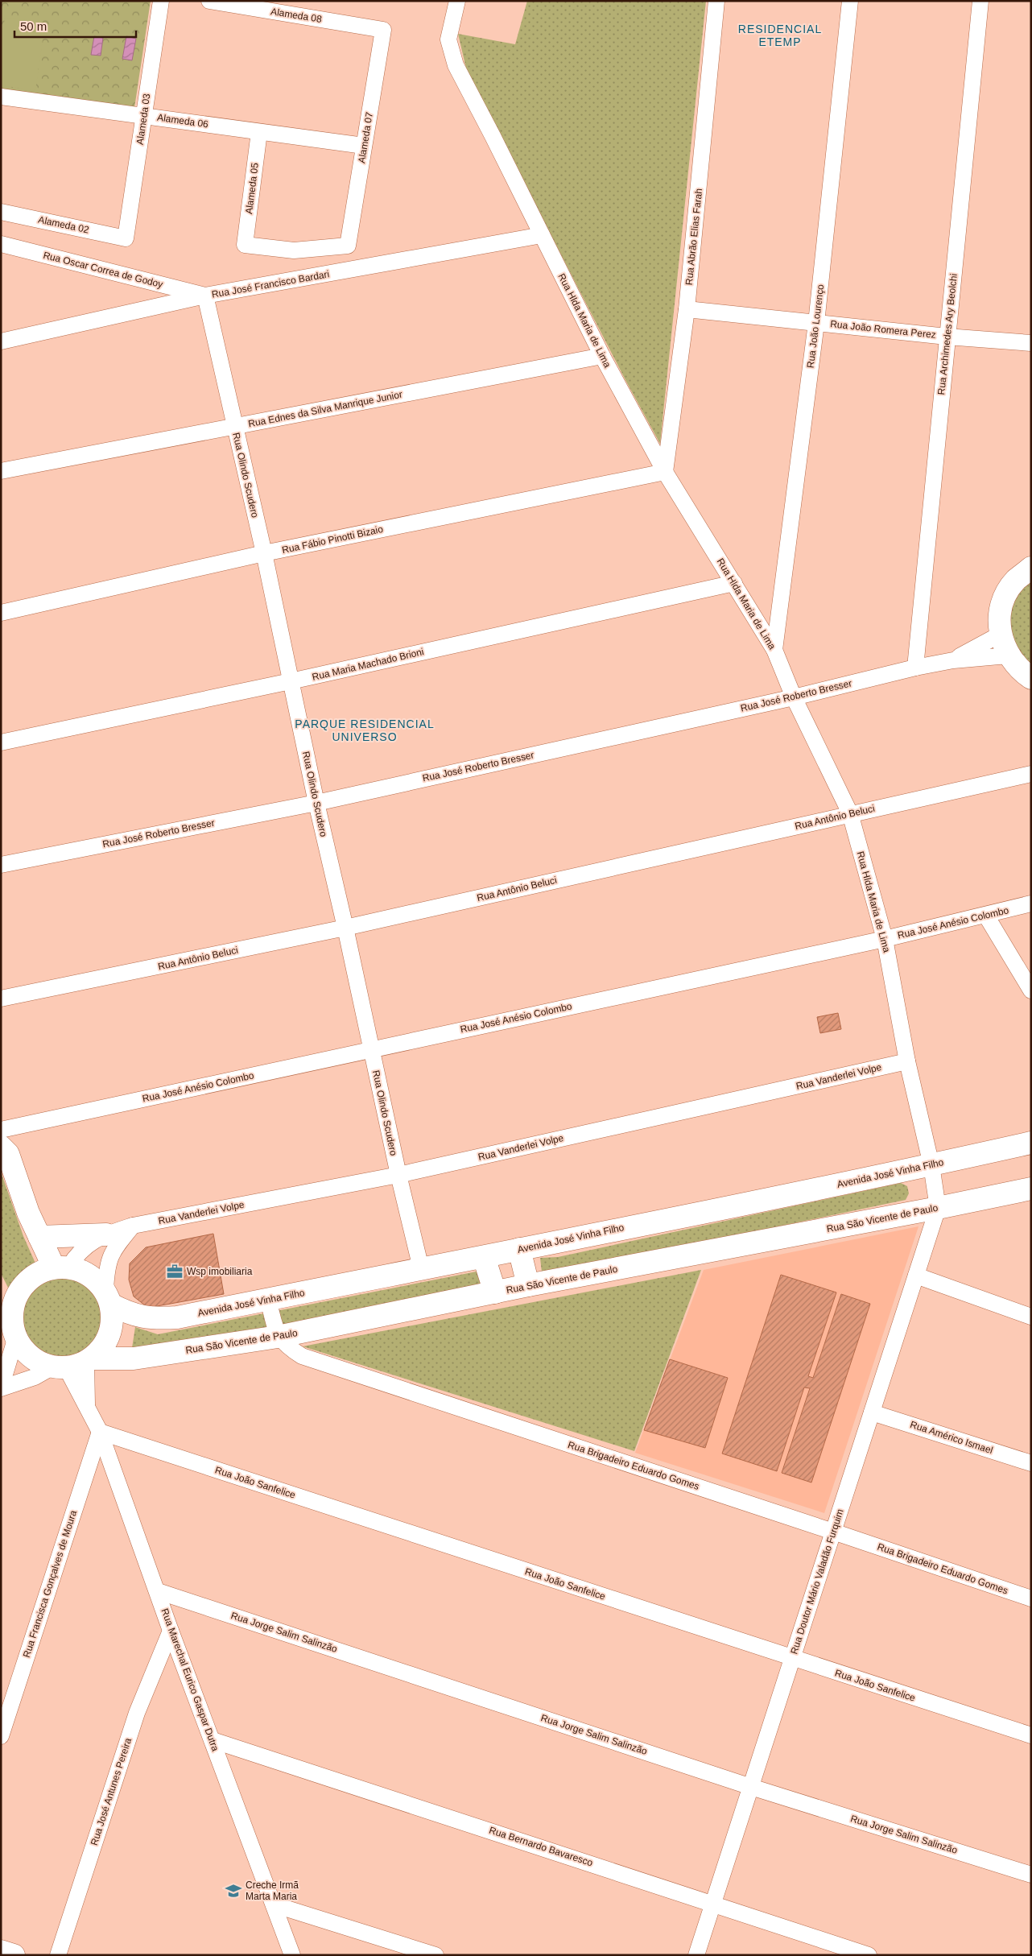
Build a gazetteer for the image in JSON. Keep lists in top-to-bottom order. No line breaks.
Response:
{"streets":{"street":["Alameda 08","Alameda 03","Alameda 06","Alameda 07","Alameda 05","Alameda 02","Rua Abrão Elias Farah","Rua Oscar Correa de Godoy","Rua José Francisco Bardari","Rua Hlda Maria de Lima","Rua João Lourenço","Rua João Romera Perez","Rua Archimedes Ary Beolchi","Rua Ednes da Silva Manrique Junior","Rua Olindo Scudero","Rua Fábio Pinotti Bizaio","Rua Maria Machado Brioni","Rua José Roberto Bresser","Rua Antônio Beluci","Rua José Anésio Colombo","Rua Vanderlei Volpe","Avenida José Vinha Filho","Rua São Vicente de Paulo","Rua Américo Ismael","Rua Brigadeiro Eduardo Gomes","Rua João Sanfelice","Rua Doutor Mário Valadão Furquim","Rua Francisca Gonçalves de Moura","Rua Jorge Salim Salinzão","Rua Marechal Eurico Gaspar Dutra","Rua José Antunes Pereira","Rua Bernardo Bavaresco"]},"crossings":[["Alameda 08","Alameda 07"],["Alameda 03","Alameda 06"],["Alameda 03","Alameda 02"],["Alameda 06","Alameda 07"],["Alameda 06","Alameda 05"],["Alameda 07","Alameda 05"],["Rua Abrão Elias Farah","Rua Hlda Maria de Lima"],["Rua Abrão Elias Farah","Rua João Romera Perez"],["Rua Abrão Elias Farah","Rua Fábio Pinotti Bizaio"],["Rua Oscar Correa de Godoy","Rua José Francisco Bardari"],["Rua Oscar Correa de Godoy","Rua Olindo Scudero"],["Rua José Francisco Bardari","Rua Hlda Maria de Lima"],["Rua José Francisco Bardari","Rua Olindo Scudero"],["Rua Hlda Maria de Lima","Rua João Lourenço"],["Rua Hlda Maria de Lima","Rua Ednes da Silva Manrique Junior"],["Rua Hlda Maria de Lima","Rua Fábio Pinotti Bizaio"],["Rua Hlda Maria de Lima","Rua Maria Machado Brioni"],["Rua Hlda Maria de Lima","Rua José Roberto Bresser"],["Rua Hlda Maria de Lima","Rua Antônio Beluci"],["Rua Hlda Maria de Lima","Rua José Anésio Colombo"],["Rua Hlda Maria de Lima","Rua Vanderlei Volpe"],["Rua Hlda Maria de Lima","Avenida José Vinha Filho"],["Rua Hlda Maria de Lima","Rua São Vicente de Paulo"],["Rua Hlda Maria de Lima","Rua Doutor Mário Valadão Furquim"],["Rua João Lourenço","Rua João Romera Perez"],["Rua João Romera Perez","Rua Archimedes Ary Beolchi"],["Rua Archimedes Ary Beolchi","Rua José Roberto Bresser"],["Rua Ednes da Silva Manrique Junior","Rua Olindo Scudero"],["Rua Olindo Scudero","Rua Fábio Pinotti Bizaio"],["Rua Olindo Scudero","Rua Maria Machado Brioni"],["Rua Olindo Scudero","Rua José Roberto Bresser"],["Rua Olindo Scudero","Rua Antônio Beluci"],["Rua Olindo Scudero","Rua José Anésio Colombo"],["Rua Olindo Scudero","Rua Vanderlei Volpe"],["Rua Olindo Scudero","Avenida José Vinha Filho"],["Rua Vanderlei Volpe","Avenida José Vinha Filho"],["Rua Vanderlei Volpe","Rua São Vicente de Paulo"],["Rua Vanderlei Volpe","Rua Marechal Eurico Gaspar Dutra"],["Avenida José Vinha Filho","Rua São Vicente de Paulo"],["Avenida José Vinha Filho","Rua Marechal Eurico Gaspar Dutra"],["Rua São Vicente de Paulo","Rua Brigadeiro Eduardo Gomes"],["Rua São Vicente de Paulo","Rua Doutor Mário Valadão Furquim"],["Rua São Vicente de Paulo","Rua Marechal Eurico Gaspar Dutra"],["Rua Américo Ismael","Rua Doutor Mário Valadão Furquim"],["Rua Brigadeiro Eduardo Gomes","Rua Doutor Mário Valadão Furquim"],["Rua João Sanfelice","Rua Doutor Mário Valadão Furquim"],["Rua João Sanfelice","Rua Francisca Gonçalves de Moura"],["Rua João Sanfelice","Rua Marechal Eurico Gaspar Dutra"],["Rua Doutor Mário Valadão Furquim","Rua Jorge Salim Salinzão"],["Rua Doutor Mário Valadão Furquim","Rua Bernardo Bavaresco"],["Rua Francisca Gonçalves de Moura","Rua Marechal Eurico Gaspar Dutra"],["Rua Jorge Salim Salinzão","Rua Marechal Eurico Gaspar Dutra"],["Rua Marechal Eurico Gaspar Dutra","Rua José Antunes Pereira"],["Rua Marechal Eurico Gaspar Dutra","Rua Bernardo Bavaresco"]],"districts":["RESIDENCIAL ETEMP","PARQUE RESIDENCIAL UNIVERSO"],"places":{"office":["Wsp imobiliaria"],"school or university":["Creche Irmã Marta Maria"]},"scale_bar":"50 m"}
